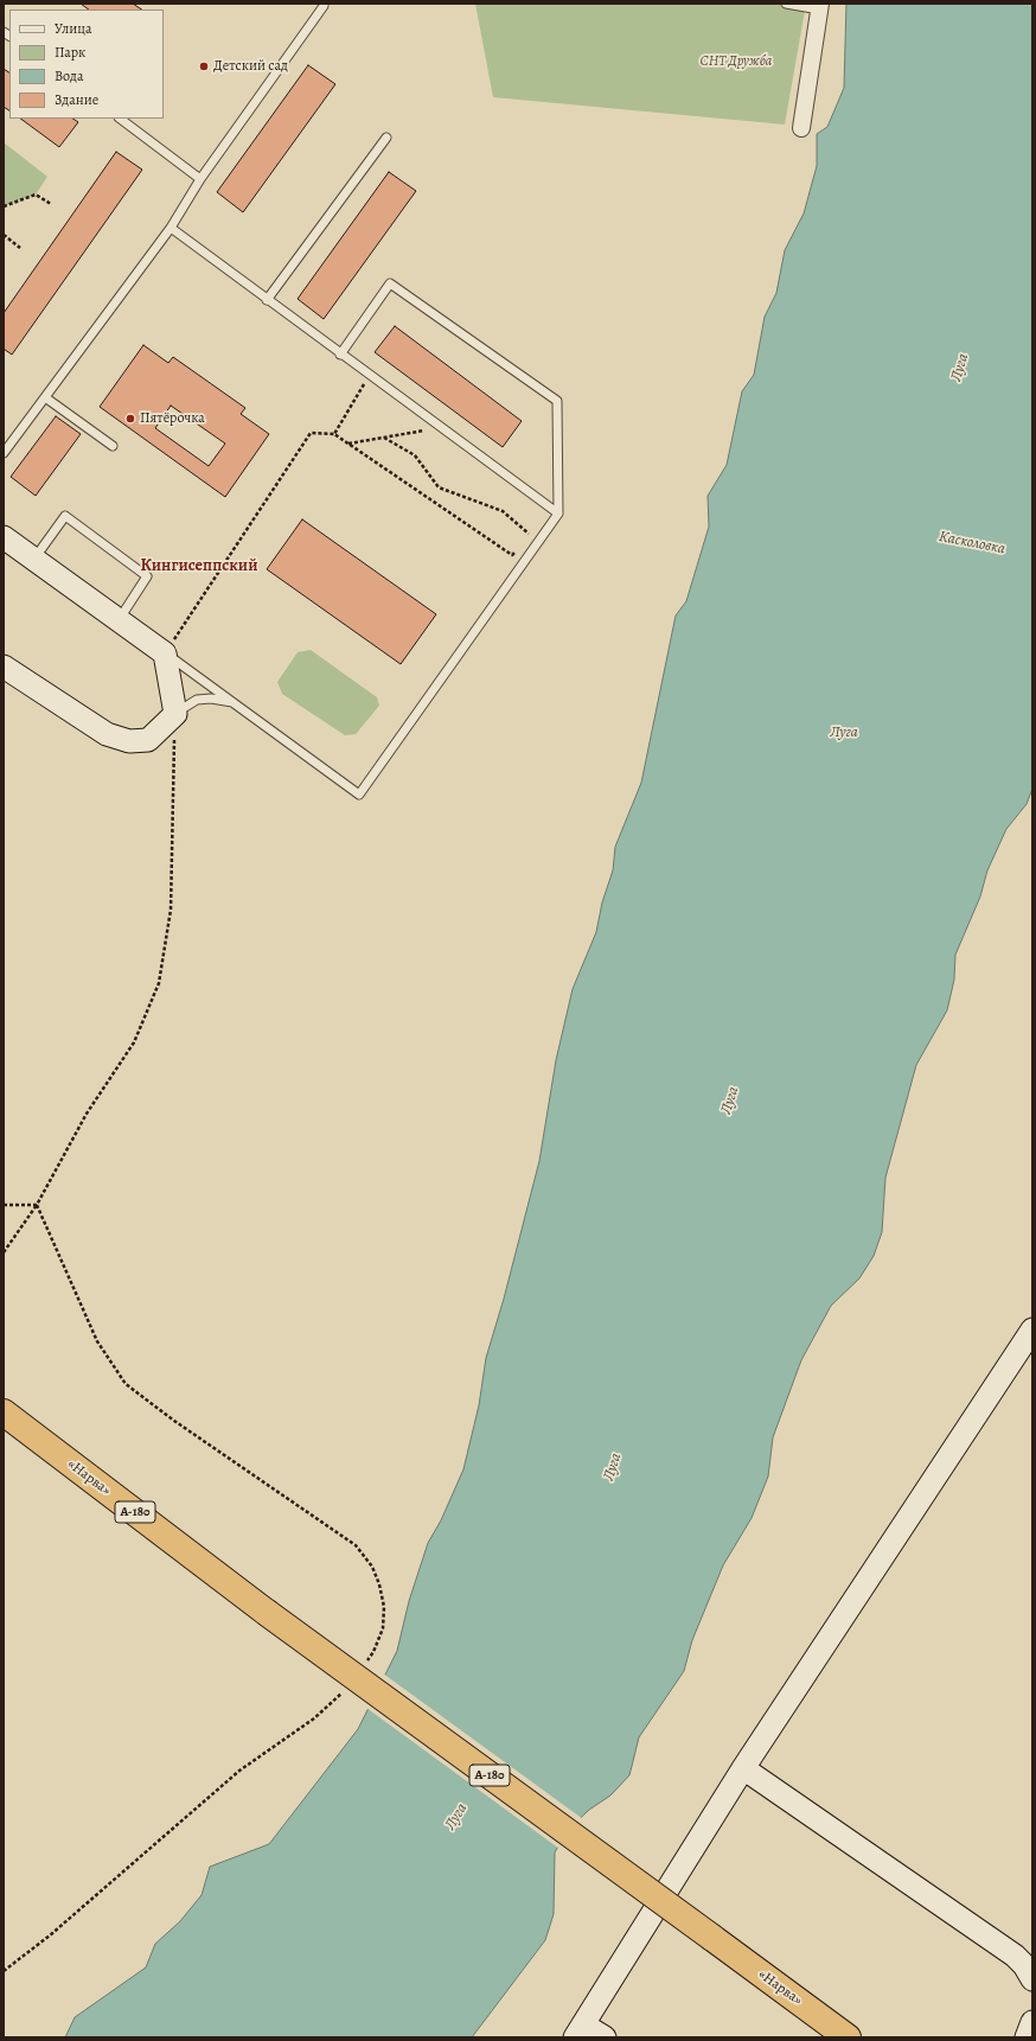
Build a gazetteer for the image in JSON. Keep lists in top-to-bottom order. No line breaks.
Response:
{"streets":{"highway":["«Нарва»","А-180"]},"districts":["Кингисеппский"],"water":["Луга","Касколовка"],"parks":["СНТ Дружба"],"places":["Детский сад","Пятёрочка"],"legend":["Улица","Парк","Вода","Здание"]}
